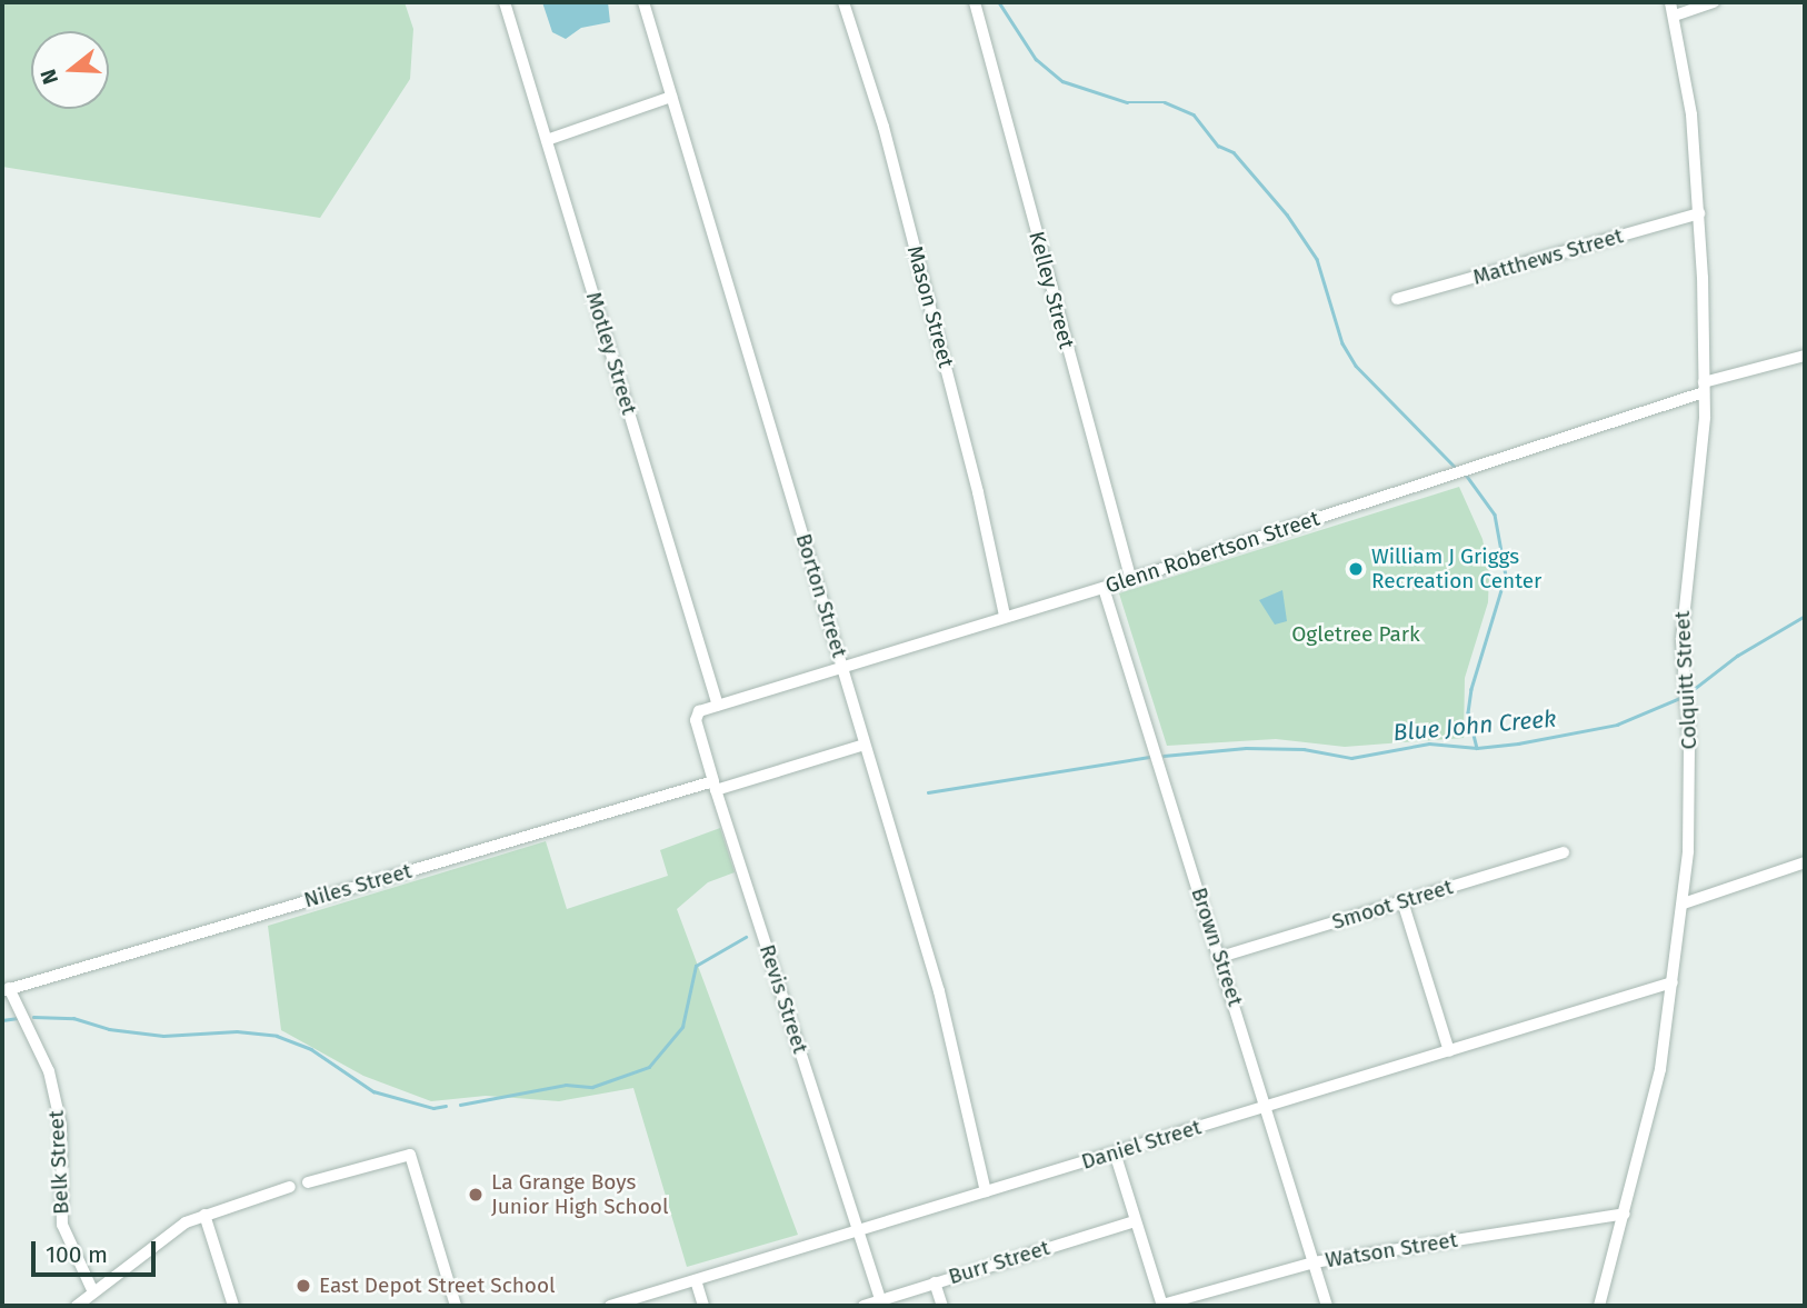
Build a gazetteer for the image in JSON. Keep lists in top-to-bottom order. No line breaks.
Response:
{"streets":{"street":["Matthews Street","Kelley Street","Mason Street","Motley Street","Glenn Robertson Street","Borton Street","Colquitt Street","Niles Street","Smoot Street","Brown Street","Revis Street","Daniel Street","Belk Street","Watson Street","Burr Street"]},"crossings":[["Matthews Street","Colquitt Street"],["Kelley Street","Glenn Robertson Street"],["Mason Street","Glenn Robertson Street"],["Motley Street","Glenn Robertson Street"],["Motley Street","Revis Street"],["Glenn Robertson Street","Borton Street"],["Glenn Robertson Street","Colquitt Street"],["Glenn Robertson Street","Brown Street"],["Glenn Robertson Street","Revis Street"],["Borton Street","Niles Street"],["Borton Street","Daniel Street"],["Colquitt Street","Daniel Street"],["Colquitt Street","Watson Street"],["Niles Street","Revis Street"],["Niles Street","Belk Street"],["Smoot Street","Brown Street"],["Brown Street","Daniel Street"],["Brown Street","Watson Street"],["Revis Street","Daniel Street"],["Revis Street","Burr Street"]],"water":["Blue John Creek"],"parks":["Ogletree Park"],"places":["William J Griggs Recreation Center","La Grange Boys Junior High School","East Depot Street School"],"scale_bar":"100 m","north":"left"}
